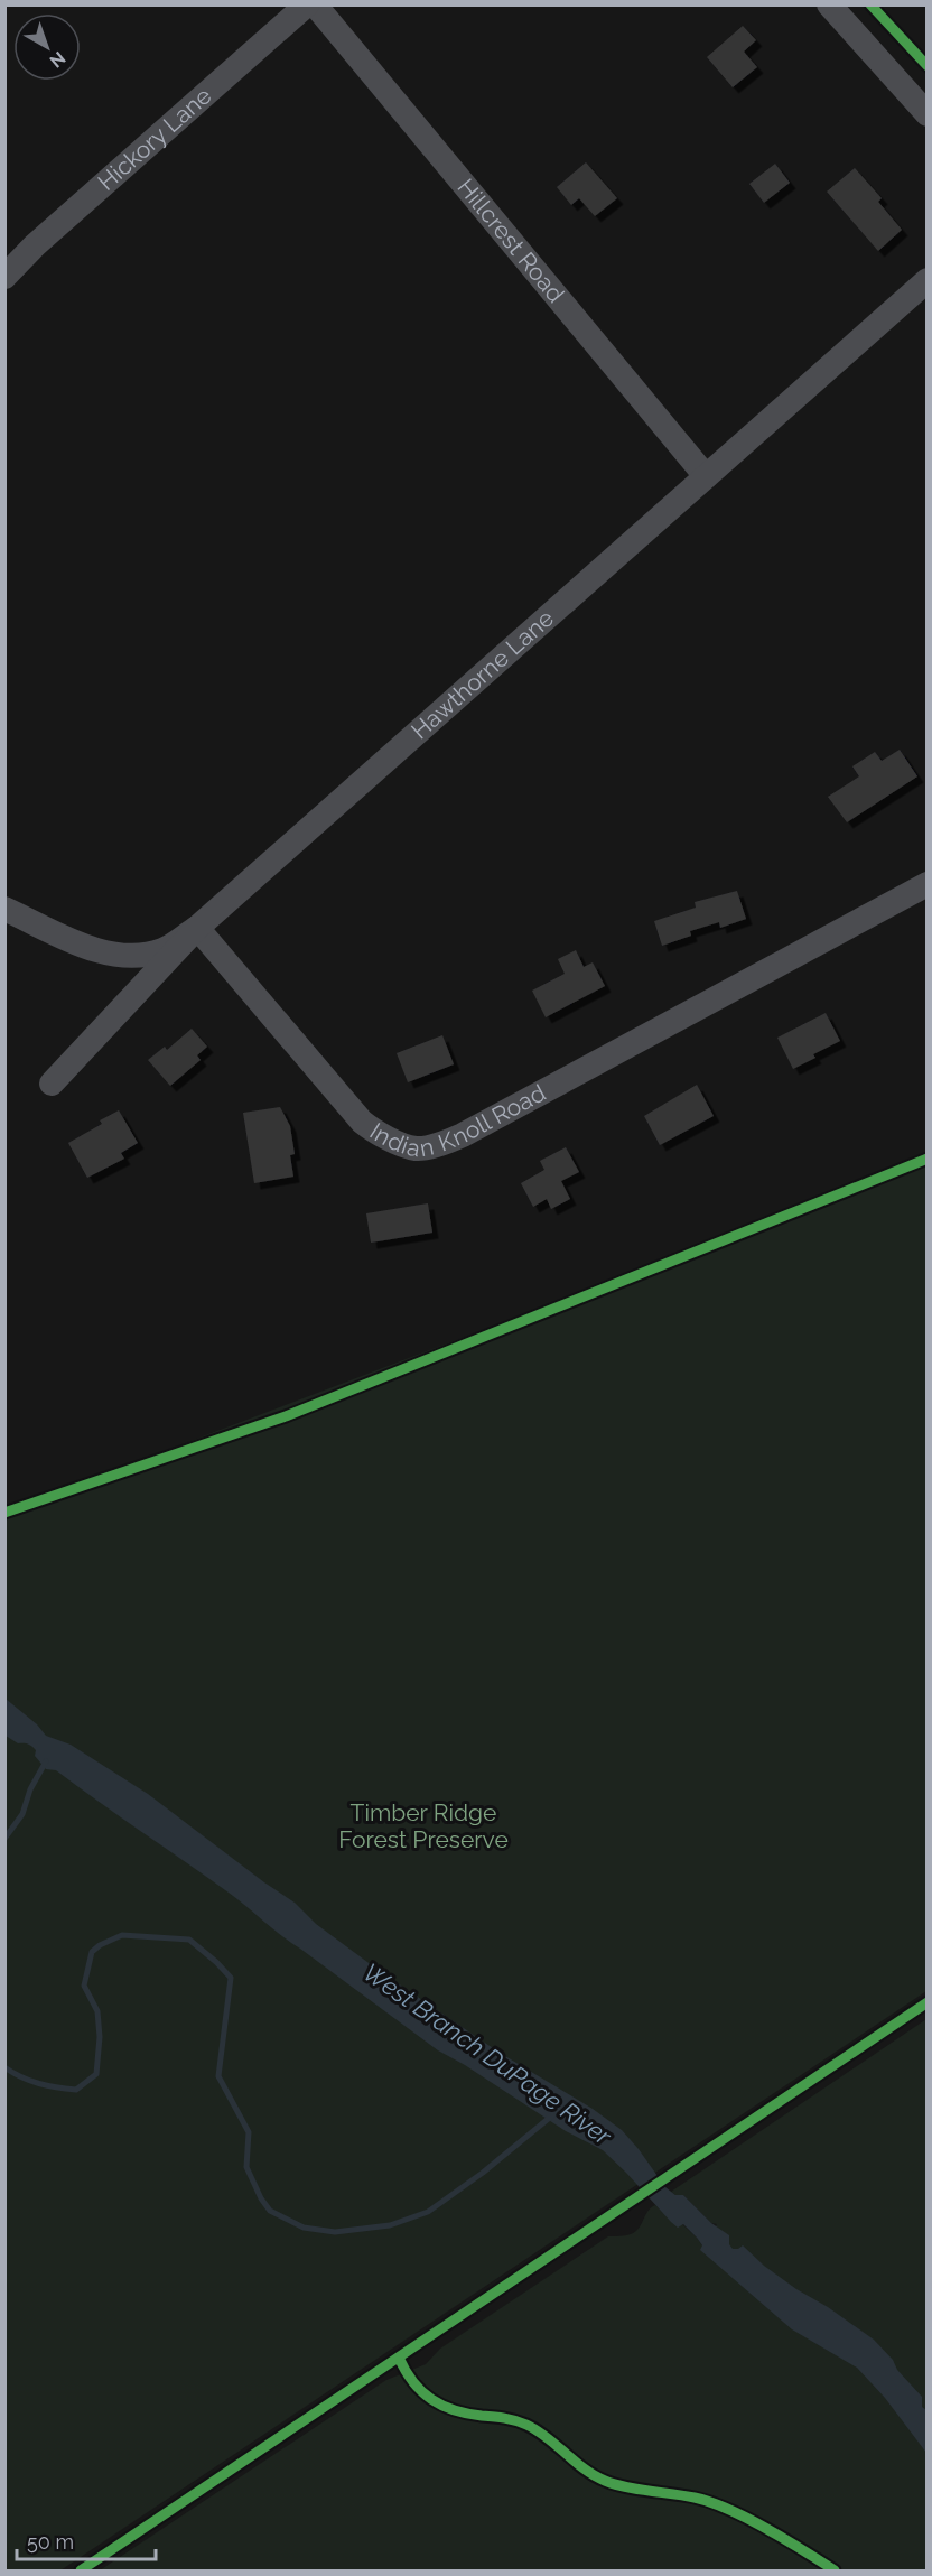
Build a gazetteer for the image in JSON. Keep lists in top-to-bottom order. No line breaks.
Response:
{"streets":{"street":["Hickory Lane","Hillcrest Road","Hawthorne Lane","Indian Knoll Road"]},"crossings":[["Hillcrest Road","Hawthorne Lane"],["Hawthorne Lane","Indian Knoll Road"]],"water":["West Branch DuPage River"],"parks":["Timber Ridge Forest Preserve"],"scale_bar":"50 m","north":"bottom right"}
